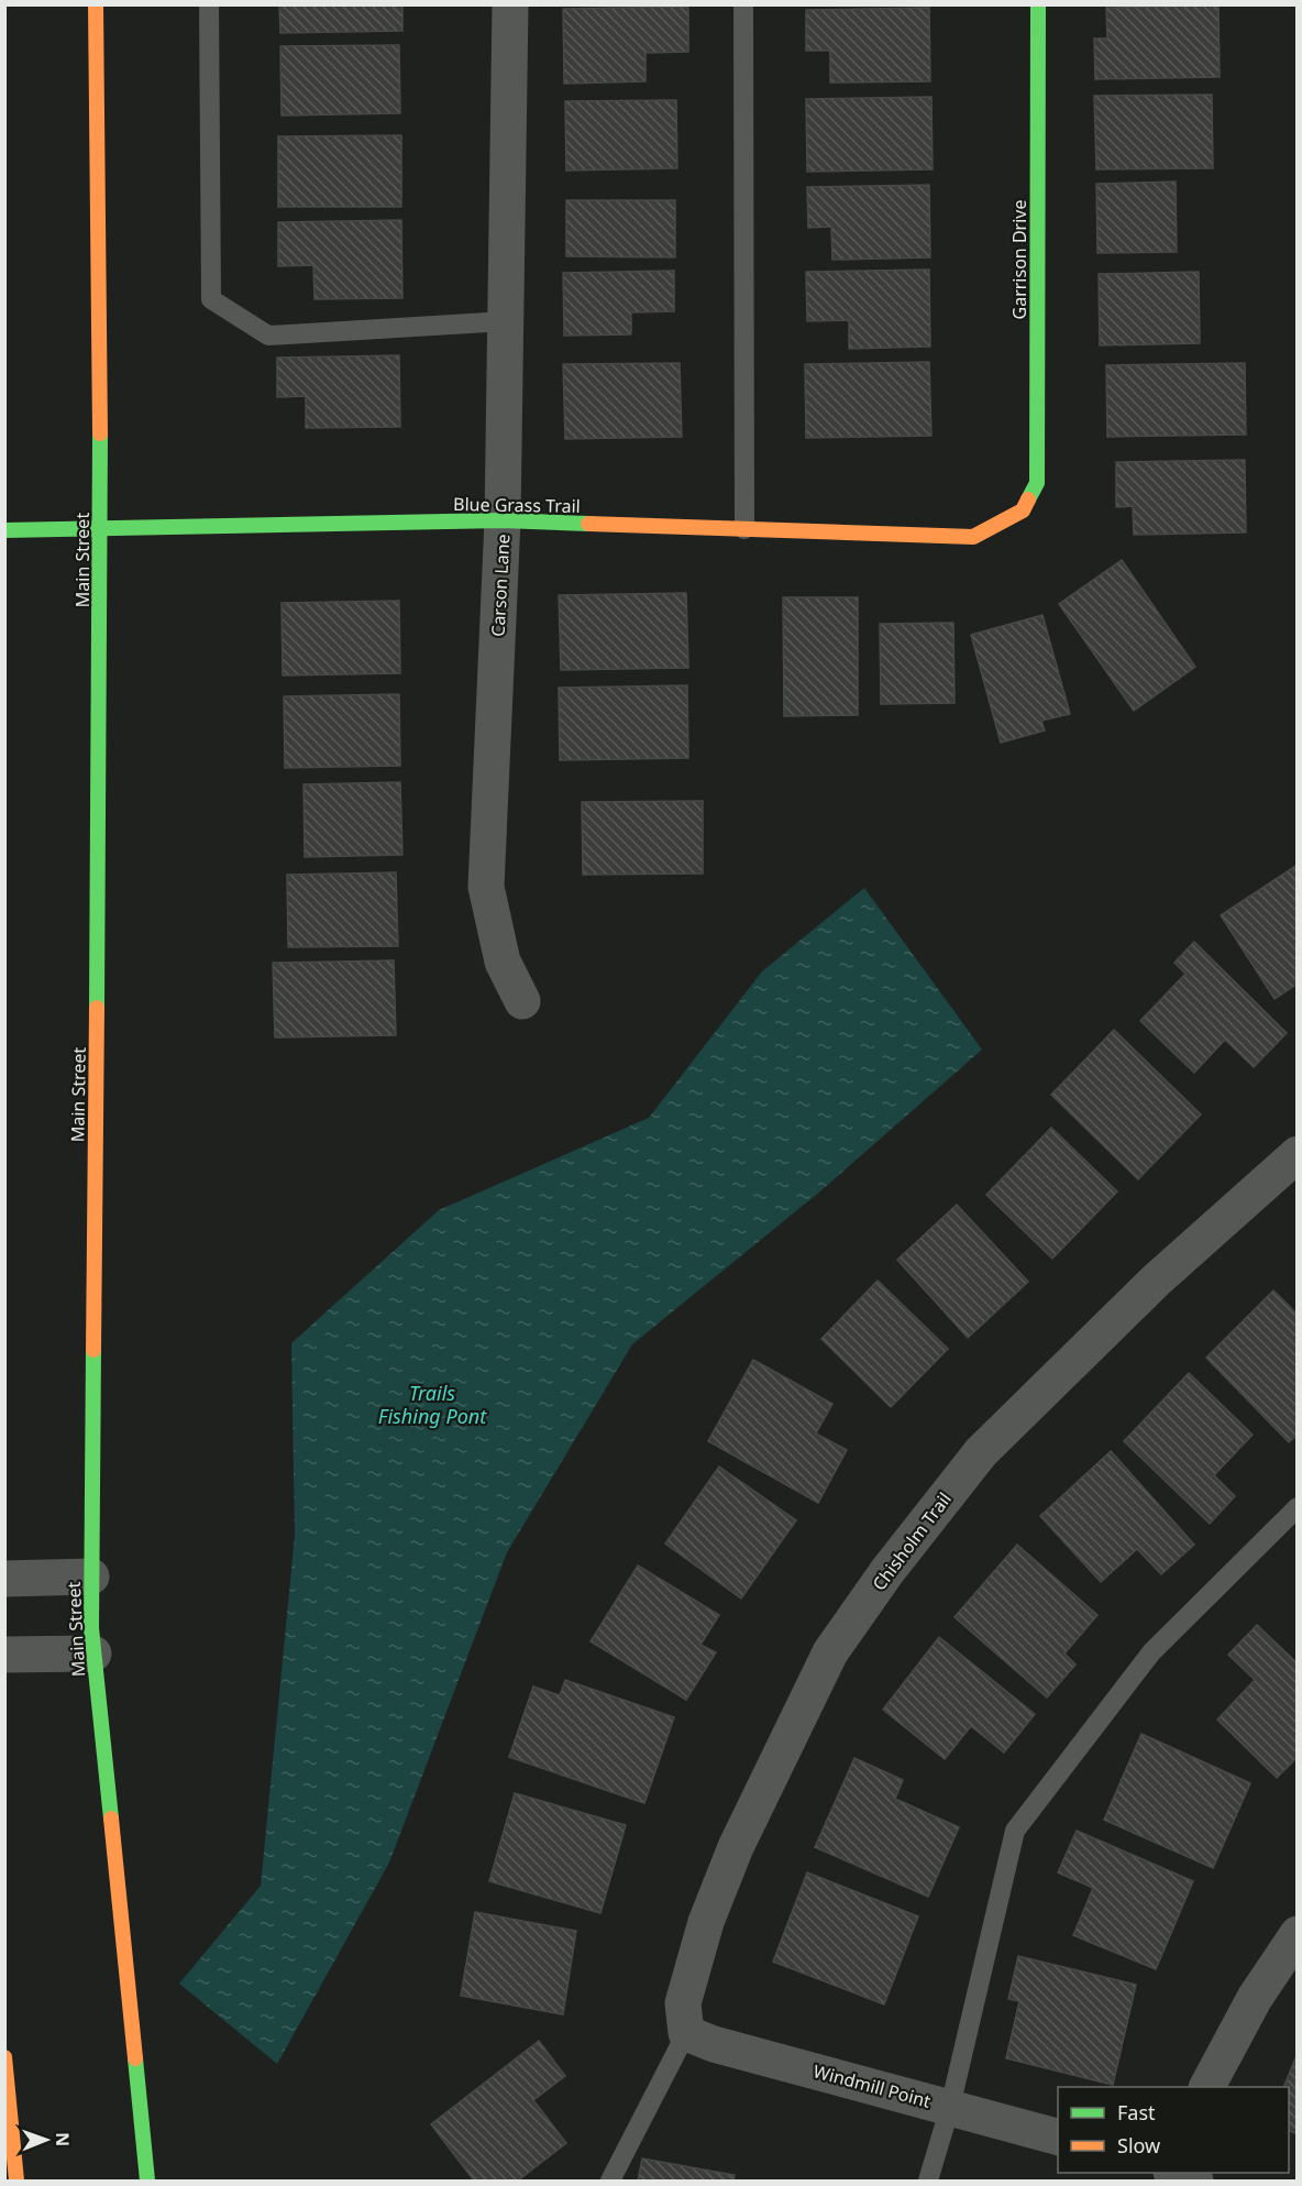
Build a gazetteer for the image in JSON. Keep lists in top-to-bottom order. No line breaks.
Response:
{"streets":{"main road":["Garrison Drive","Blue Grass Trail","Main Street"],"street":["Carson Lane","Chisholm Trail","Windmill Point"]},"crossings":[["Garrison Drive","Blue Grass Trail"],["Blue Grass Trail","Main Street"],["Blue Grass Trail","Carson Lane"],["Chisholm Trail","Windmill Point"]],"water":["Trails Fishing Pont"],"legend":["Fast","Slow"],"north":"right"}
